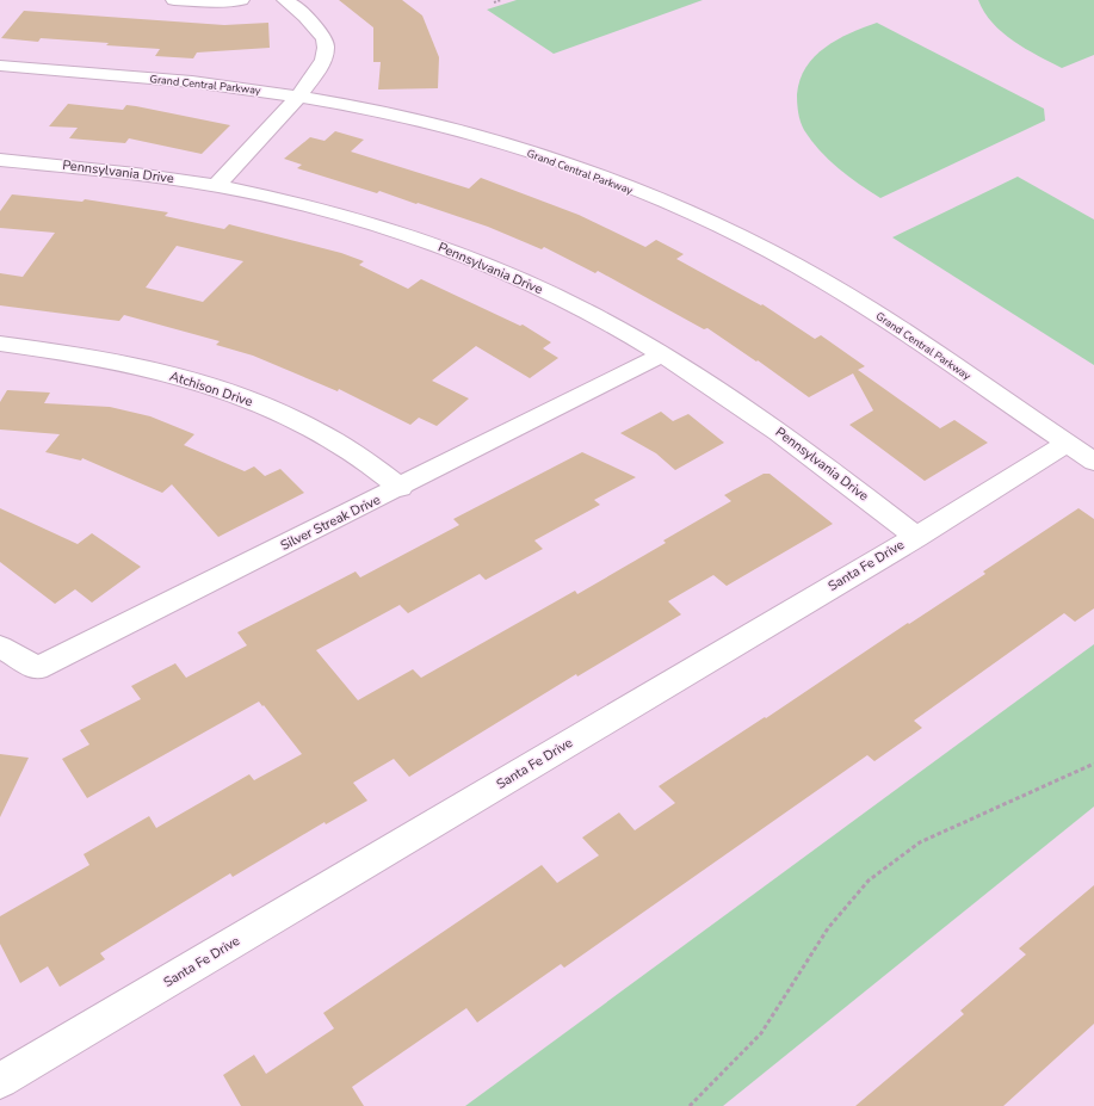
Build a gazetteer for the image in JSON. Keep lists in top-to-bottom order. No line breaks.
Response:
{"streets":{"street":["Grand Central Parkway","Pennsylvania Drive","Atchison Drive","Silver Streak Drive","Santa Fe Drive"]},"crossings":[["Grand Central Parkway","Santa Fe Drive"],["Pennsylvania Drive","Silver Streak Drive"],["Pennsylvania Drive","Santa Fe Drive"],["Atchison Drive","Silver Streak Drive"]]}
